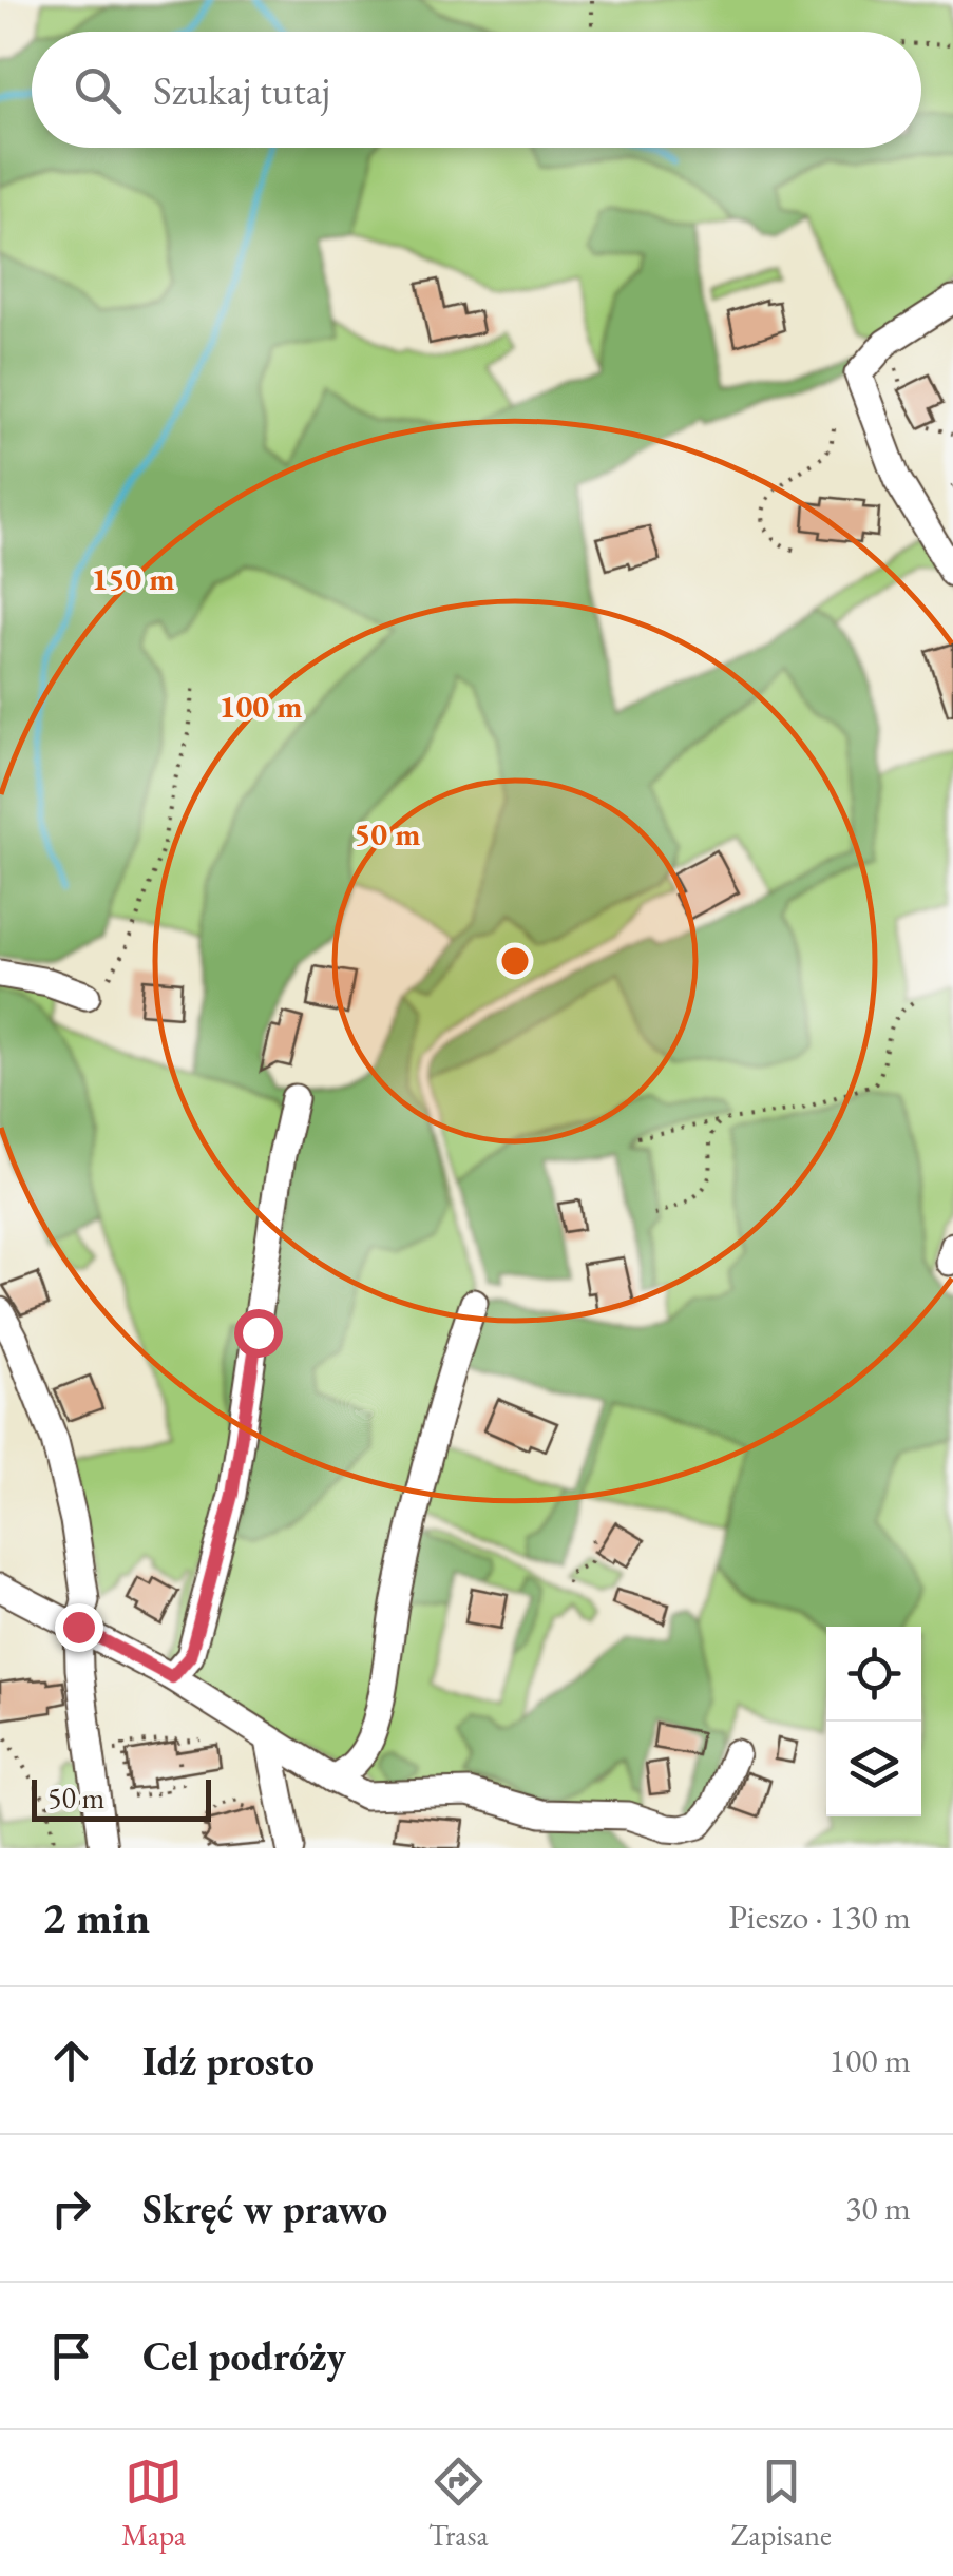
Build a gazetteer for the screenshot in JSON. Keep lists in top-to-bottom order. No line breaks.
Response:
{"scale_bar":"50 m","page":{"search":"Szukaj tutaj","scale":"50 m","heading":["2 min","Pieszo · 130 m"],"list":[["Idź prosto","100 m"],["Skręć w prawo","30 m"],"Cel podróży"],"nav":["Mapa","Trasa","Zapisane"]},"rings":["150 m","100 m","50 m"]}
